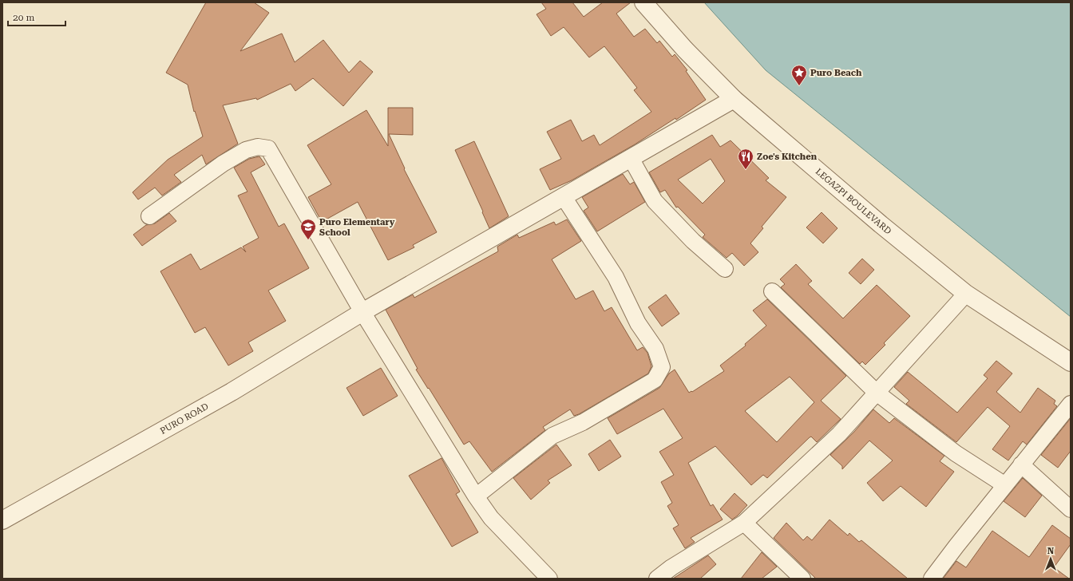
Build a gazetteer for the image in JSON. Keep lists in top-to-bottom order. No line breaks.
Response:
{"streets":{"street":["LEGAZPI BOULEVARD","PURO ROAD"]},"crossings":[["LEGAZPI BOULEVARD","PURO ROAD"]],"places":{"place":["Puro Beach"],"restaurant":["Zoe's Kitchen"],"school or university":["Puro Elementary School"]},"scale_bar":"20 m","north":"top"}
